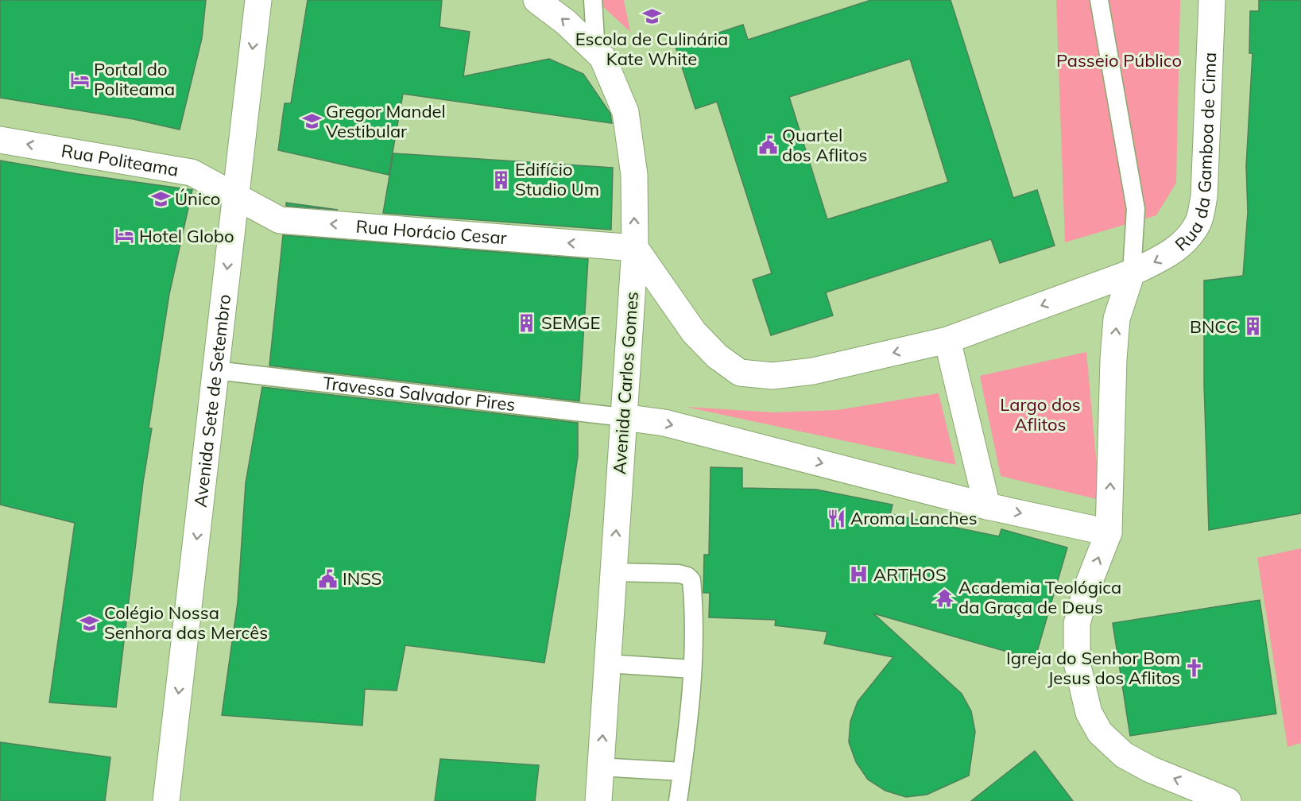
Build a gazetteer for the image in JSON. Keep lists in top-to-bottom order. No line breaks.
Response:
{"streets":{"street":["Rua da Gamboa de Cima","Rua Politeama","Rua Horácio Cesar","Avenida Carlos Gomes","Avenida Sete de Setembro"],"lane":["Travessa Salvador Pires"]},"crossings":[["Rua Politeama","Rua Horácio Cesar"],["Rua Politeama","Avenida Sete de Setembro"],["Rua Horácio Cesar","Avenida Carlos Gomes"],["Rua Horácio Cesar","Avenida Sete de Setembro"],["Avenida Carlos Gomes","Travessa Salvador Pires"],["Travessa Salvador Pires","Avenida Sete de Setembro"]],"one_way":["Rua da Gamboa de Cima","Rua Politeama","Rua Horácio Cesar","Avenida Carlos Gomes","Avenida Sete de Setembro"],"parks":["Passeio Público","Largo dos Aflitos"],"places":{"school or university":["Escola de Culinária Kate White","Gregor Mandel Vestibular","Único","Colégio Nossa Senhora das Mercês"],"hotel":["Portal do Politeama","Hotel Globo"],"public building":["Quartel dos Aflitos","INSS"],"building":["Edifício Studio Um","SEMGE","BNCC"],"restaurant":["Aroma Lanches"],"hospital":["ARTHOS"],"temple":["Academia Teológica da Graça de Deus"],"church":["Igreja do Senhor Bom Jesus dos Aflitos"]}}
